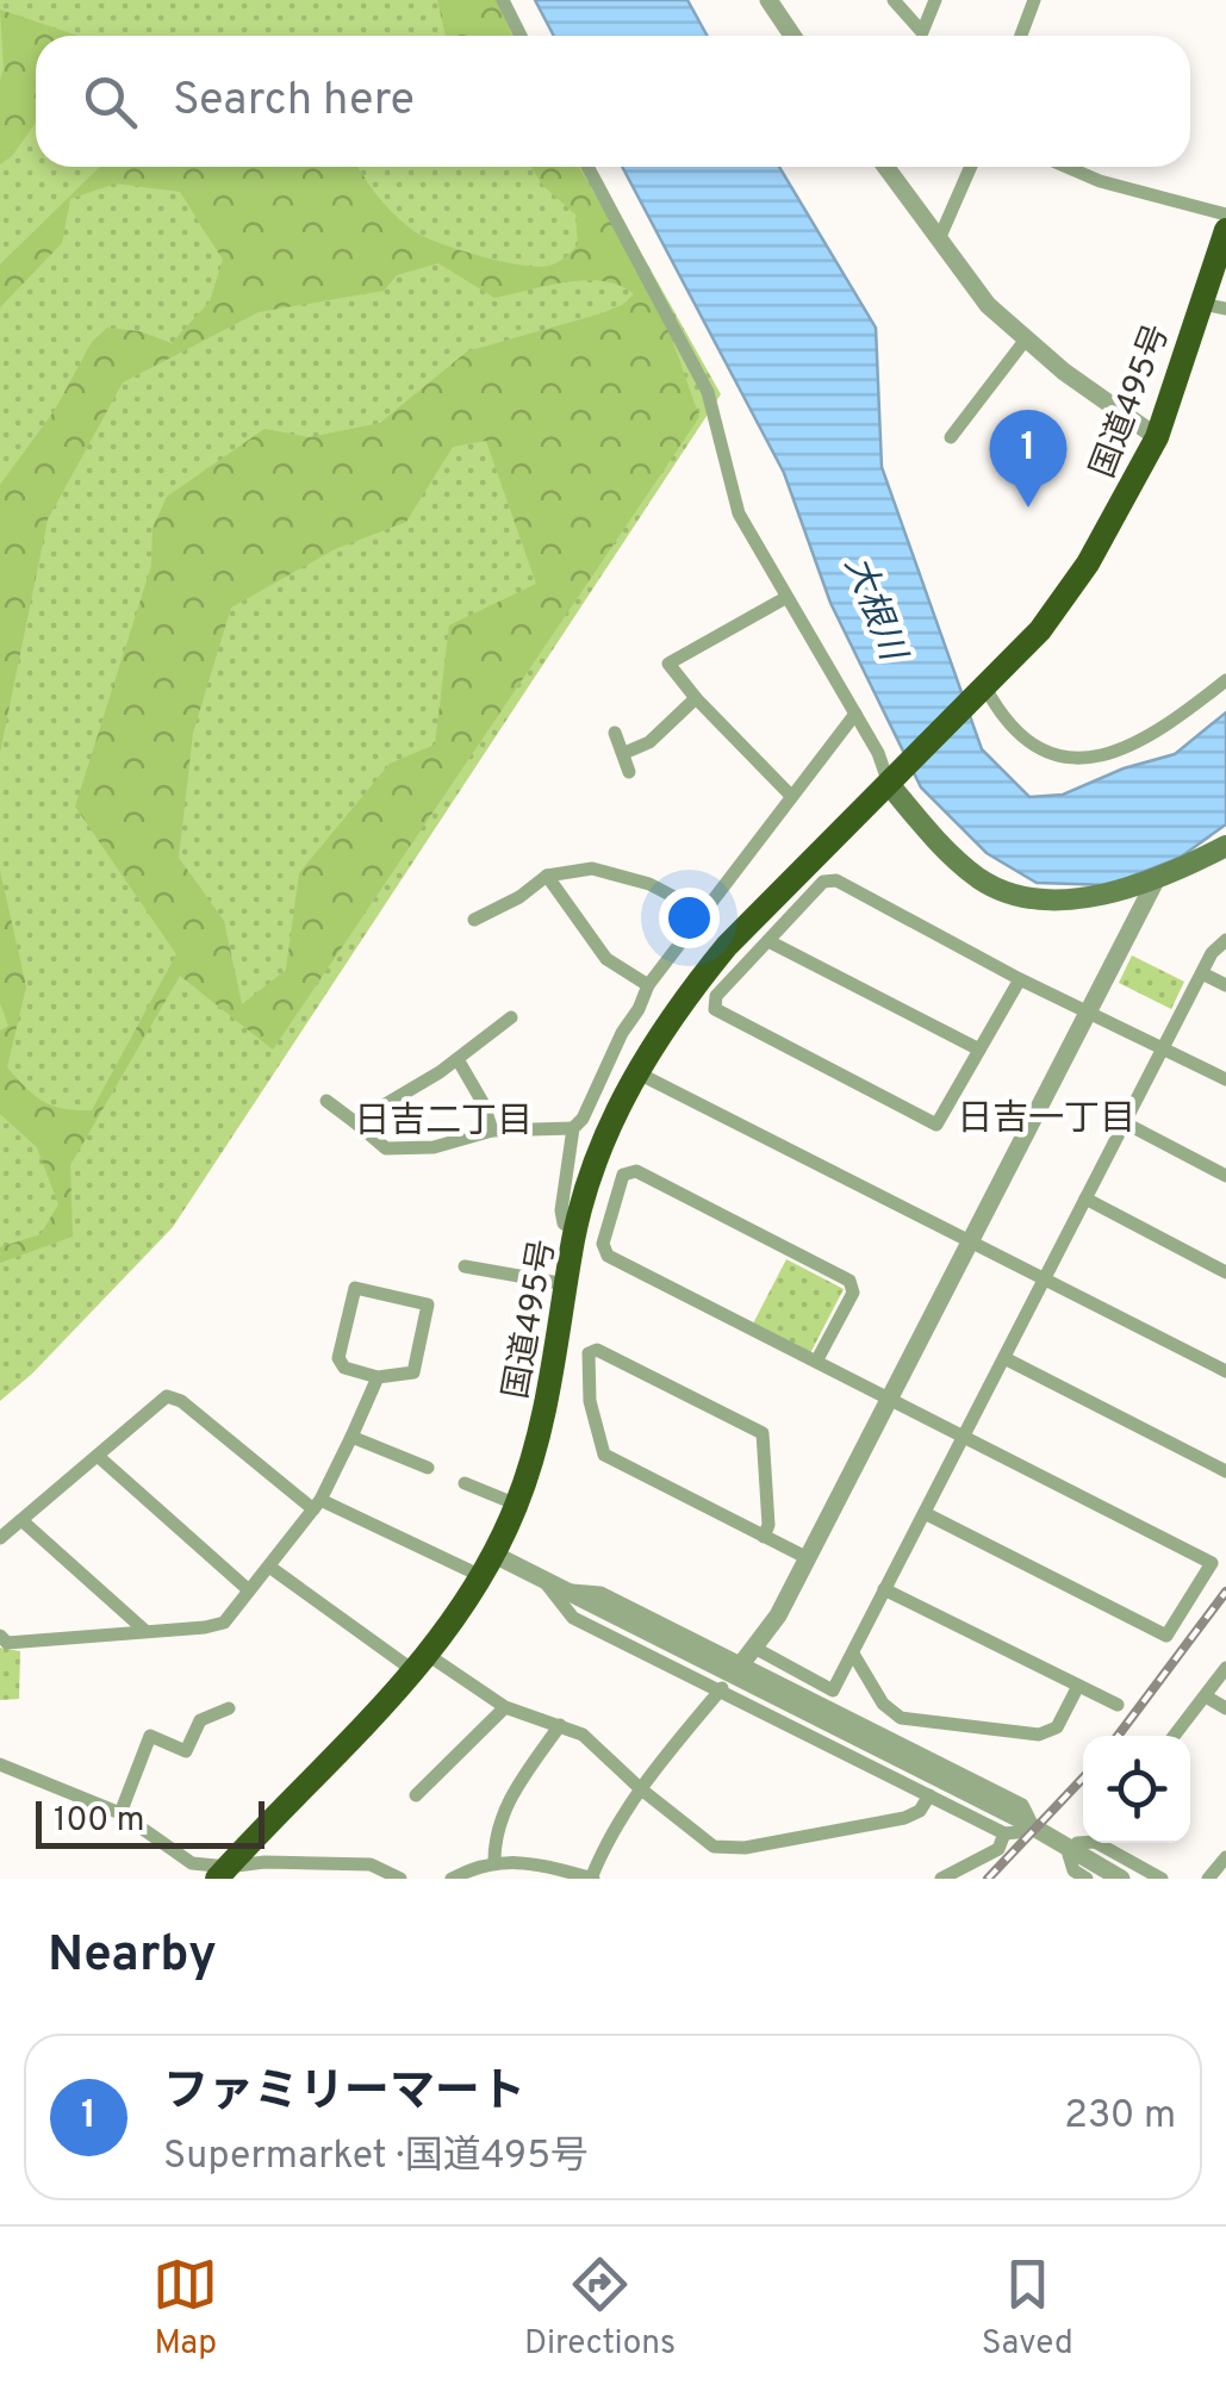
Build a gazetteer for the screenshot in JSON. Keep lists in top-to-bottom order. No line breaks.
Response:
{"streets":{"highway":["国道495号"]},"districts":["日吉一丁目","日吉二丁目"],"water":["大根川"],"scale_bar":"100 m","page":{"search":"Search here","pins":"1","scale":"100 m","heading":"Nearby","list":[{"mark":"1","name":"ファミリーマート","note":"Supermarket · 国道495号","value":"230 m"}],"nav":["Map","Directions","Saved"]}}
